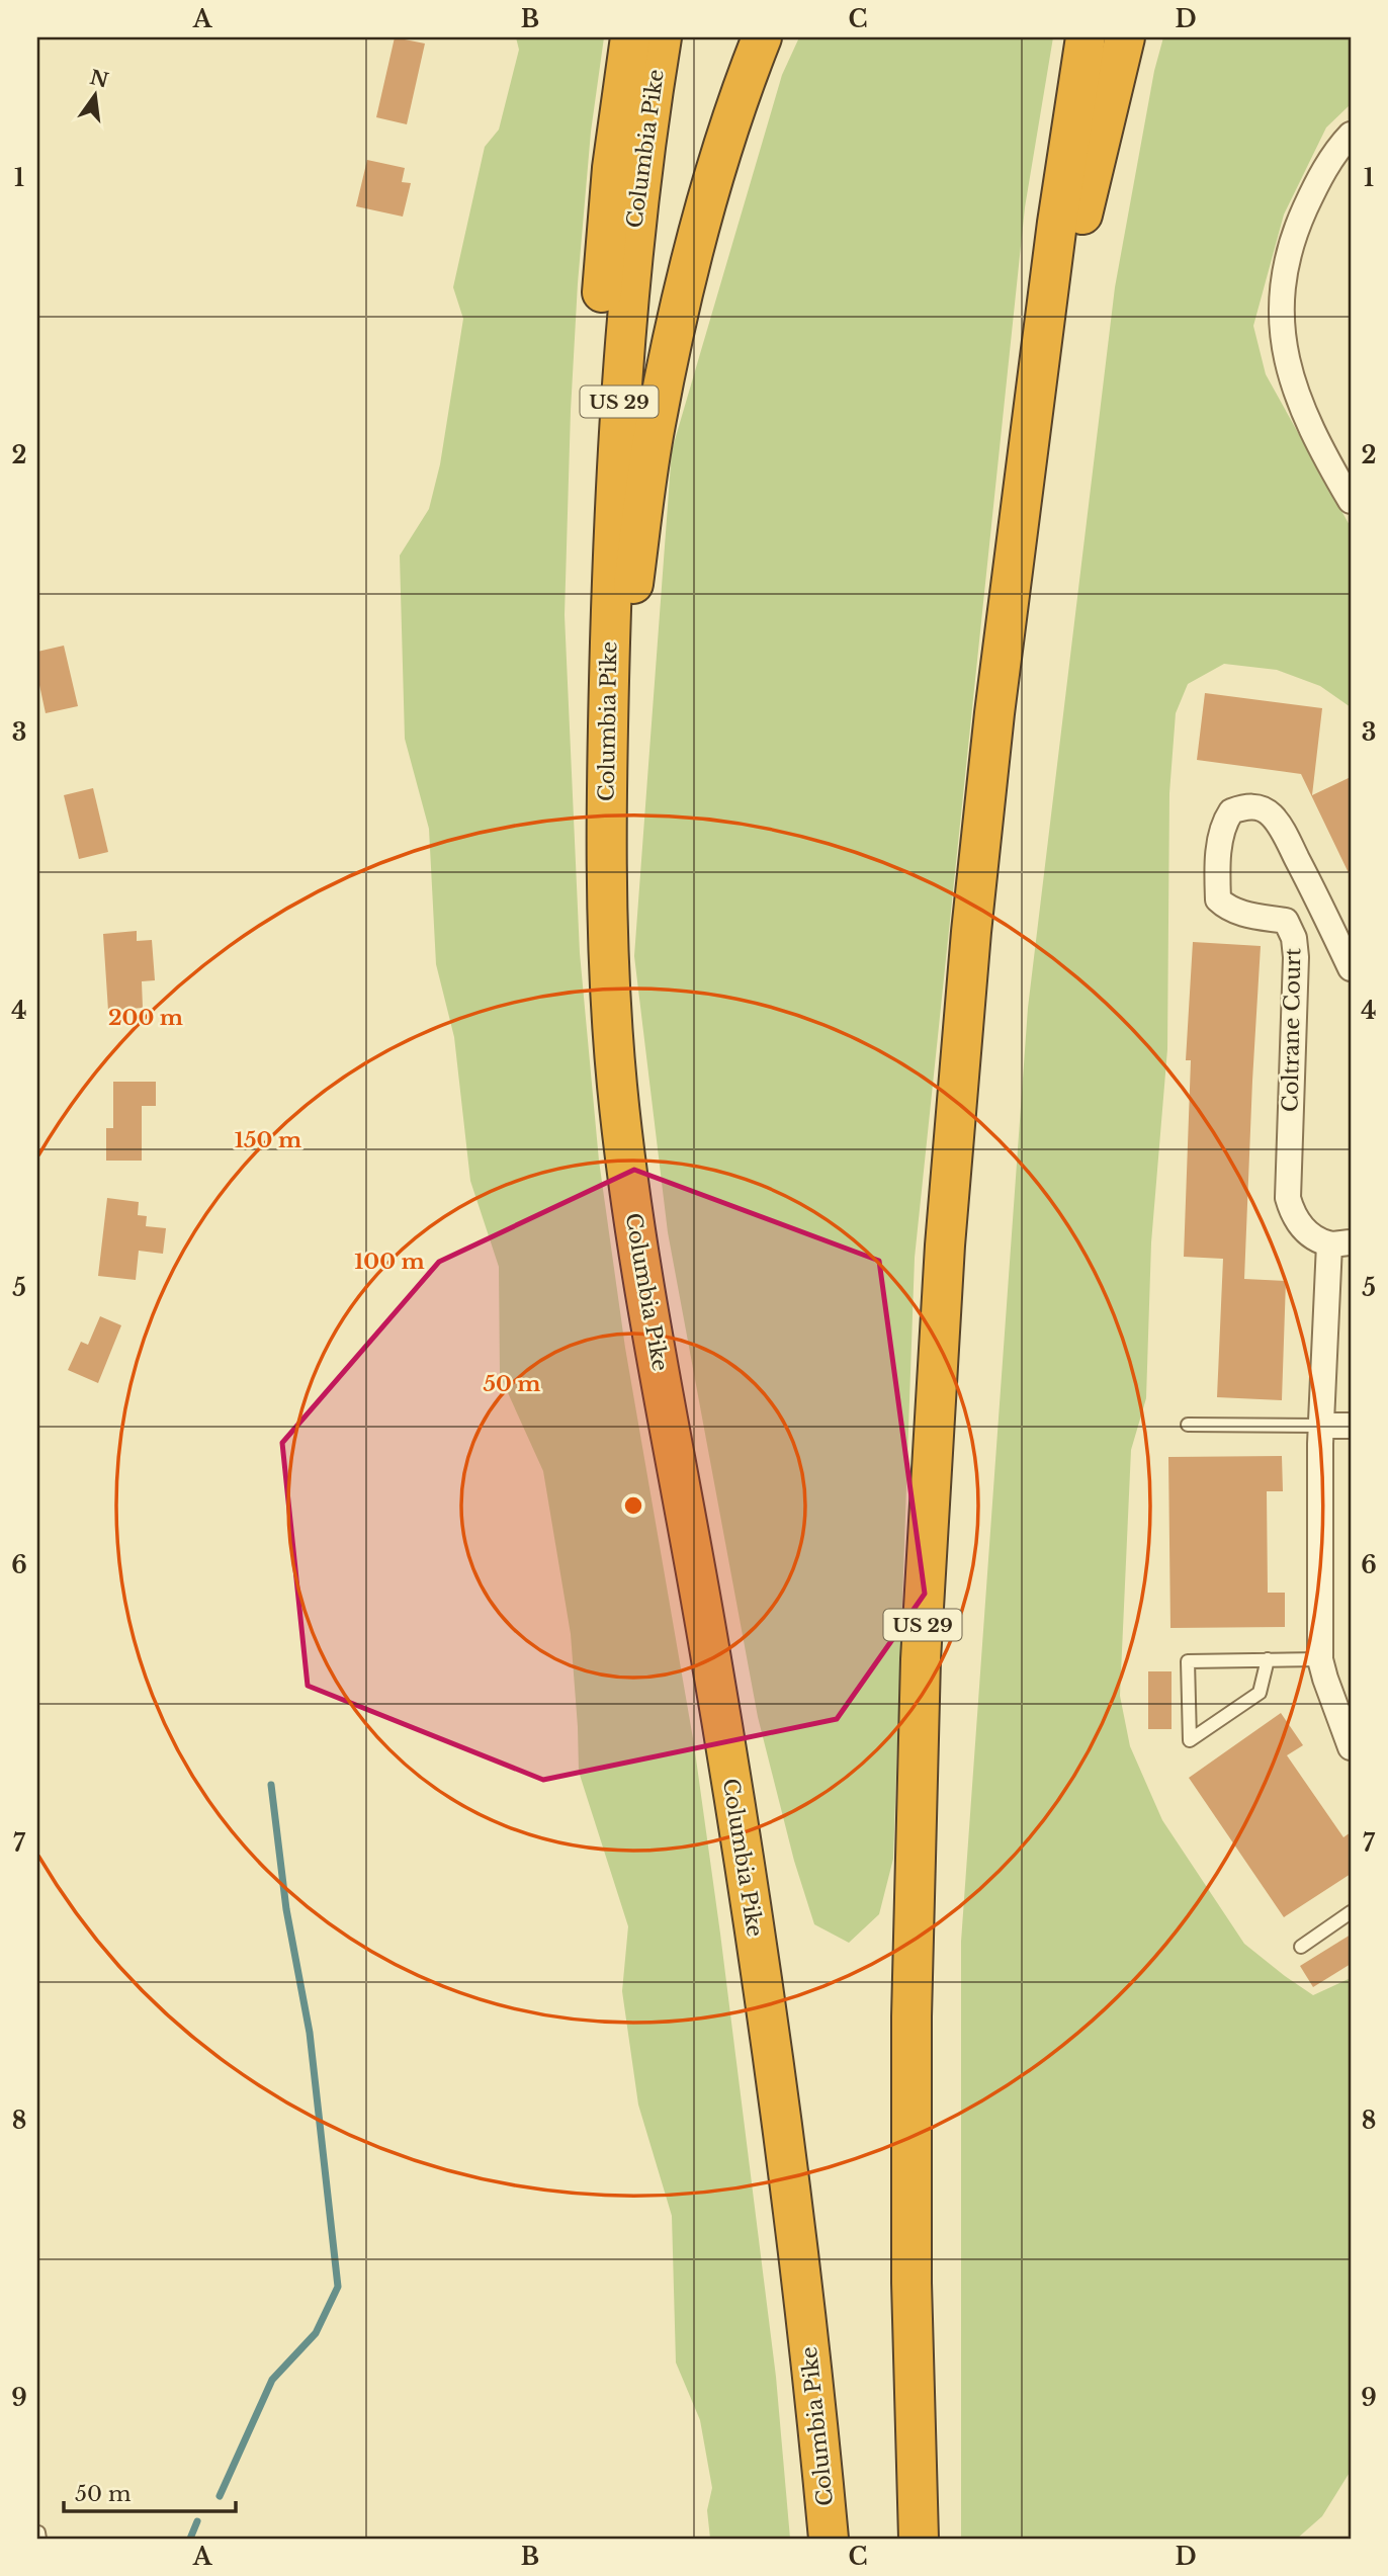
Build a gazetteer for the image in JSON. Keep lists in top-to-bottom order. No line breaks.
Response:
{"streets":{"highway":["Columbia Pike","US 29"],"street":["Coltrane Court"]},"scale_bar":"50 m","north":"top","grid":{"columns":["A","B","C","D"],"rows":["1","2","3","4","5","6","7","8","9"]},"rings":["200 m","150 m","100 m","50 m"]}
